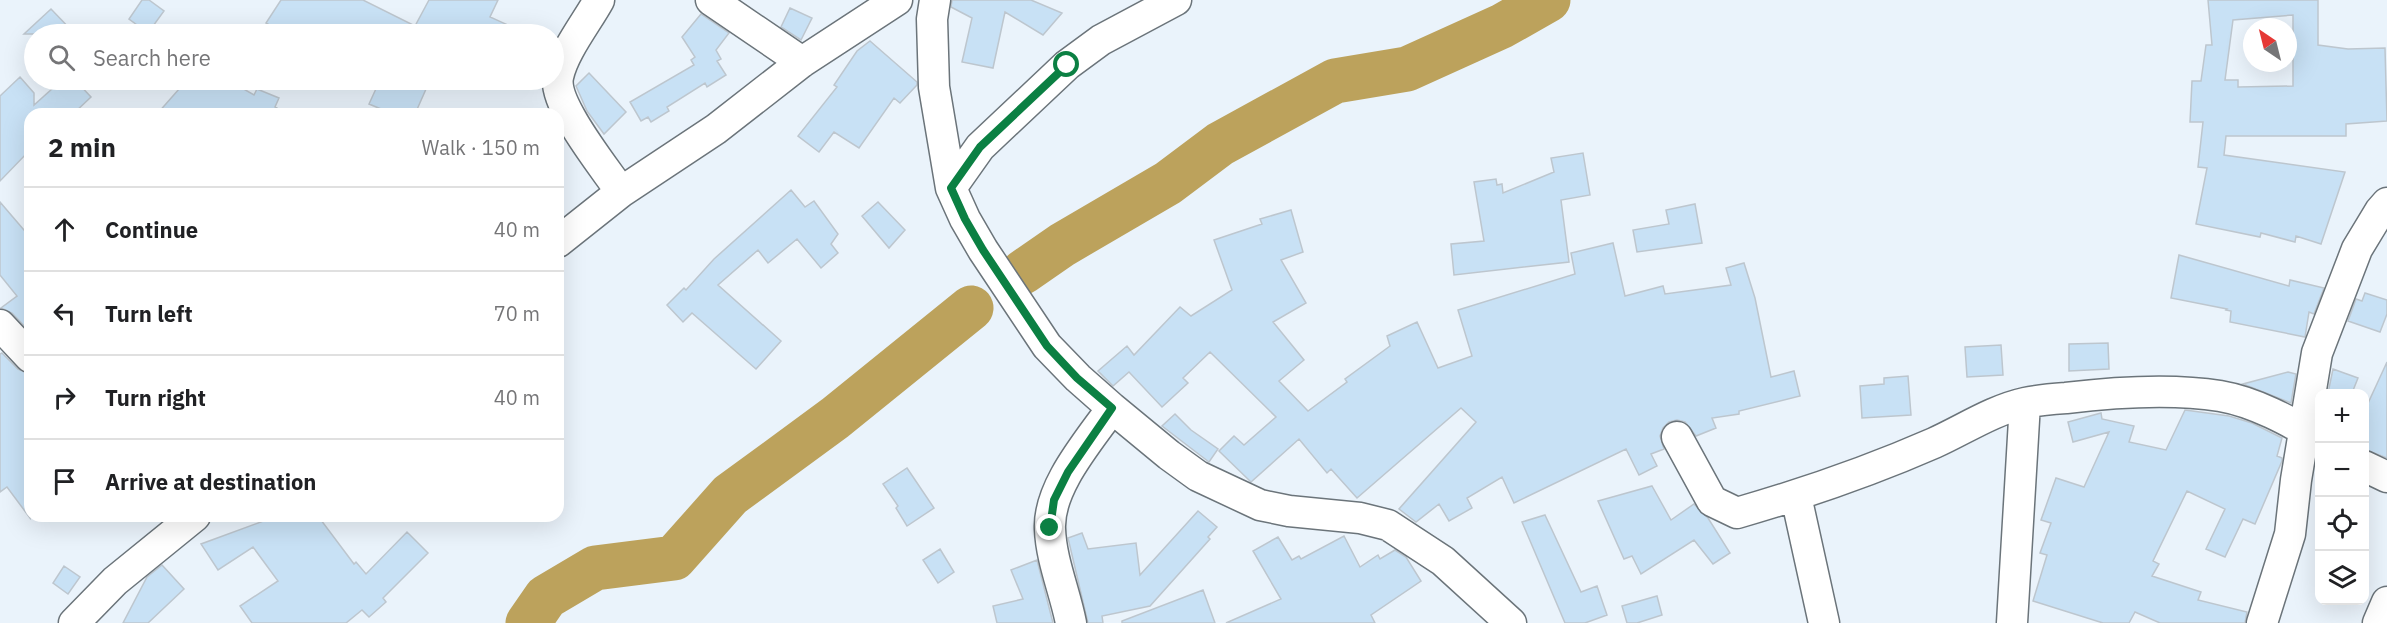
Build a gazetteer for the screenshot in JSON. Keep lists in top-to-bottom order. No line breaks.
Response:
{"north":"top left","page":{"search":"Search here","heading":["2 min","Walk · 150 m"],"list":[["Continue","40 m"],["Turn left","70 m"],["Turn right","40 m"],"Arrive at destination"],"map_buttons":["+","−"]}}
